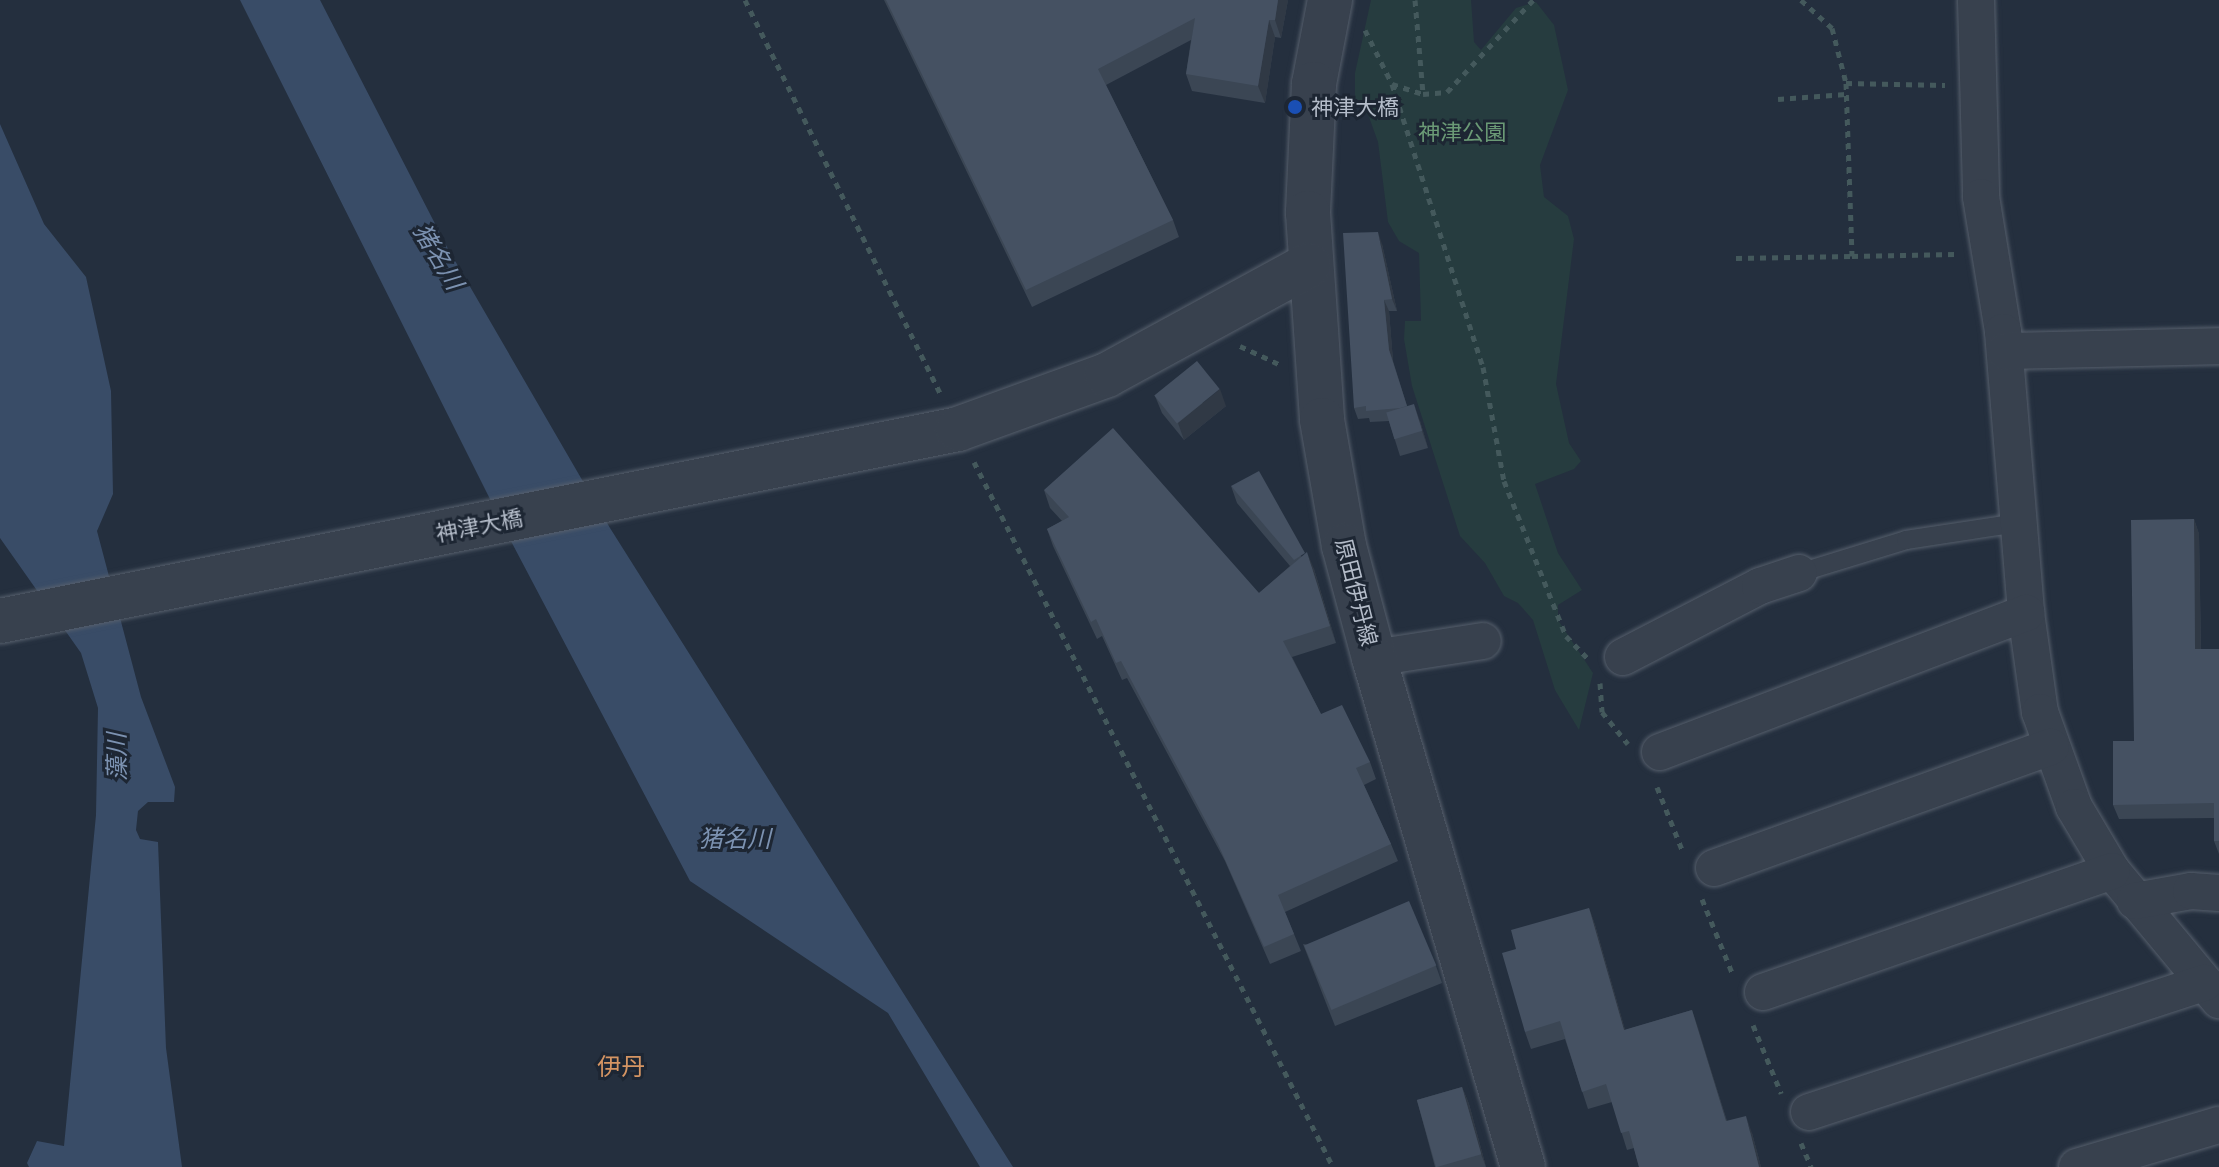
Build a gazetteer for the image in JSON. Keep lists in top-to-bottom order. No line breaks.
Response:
{"streets":{"street":["神津大橋","原田伊丹線"]},"crossings":[["神津大橋","原田伊丹線"]],"districts":["伊丹"],"water":["猪名川","藻川"],"parks":["神津公園"],"places":["神津大橋"]}
